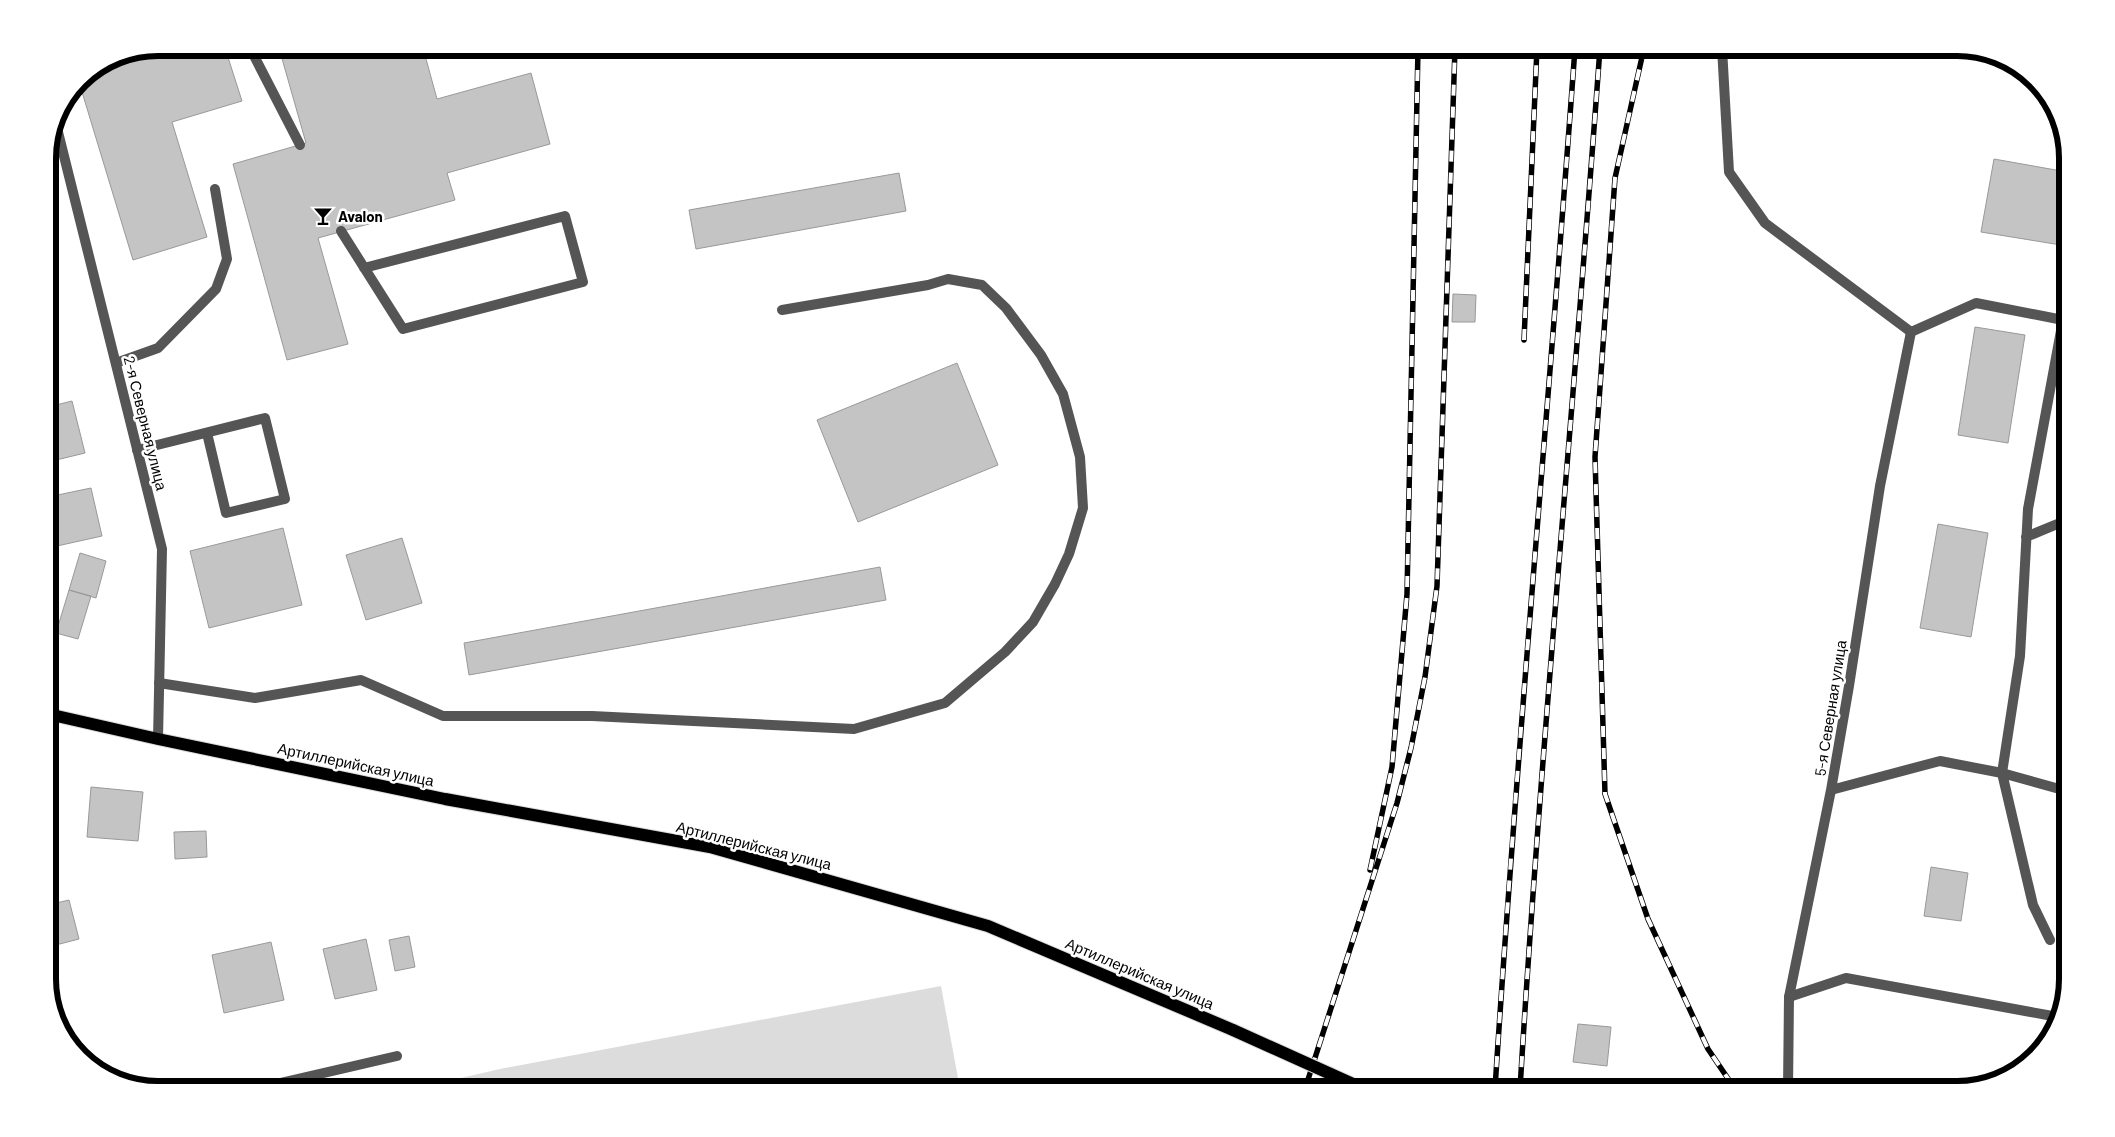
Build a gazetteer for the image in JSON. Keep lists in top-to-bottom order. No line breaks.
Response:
{"streets":{"main road":["Артиллерийская улица"],"street":["2-я Северная улица","5-я Северная улица"]},"crossings":[["2-я Северная улица","Артиллерийская улица"]],"places":{"bar":["Avalon"]}}
